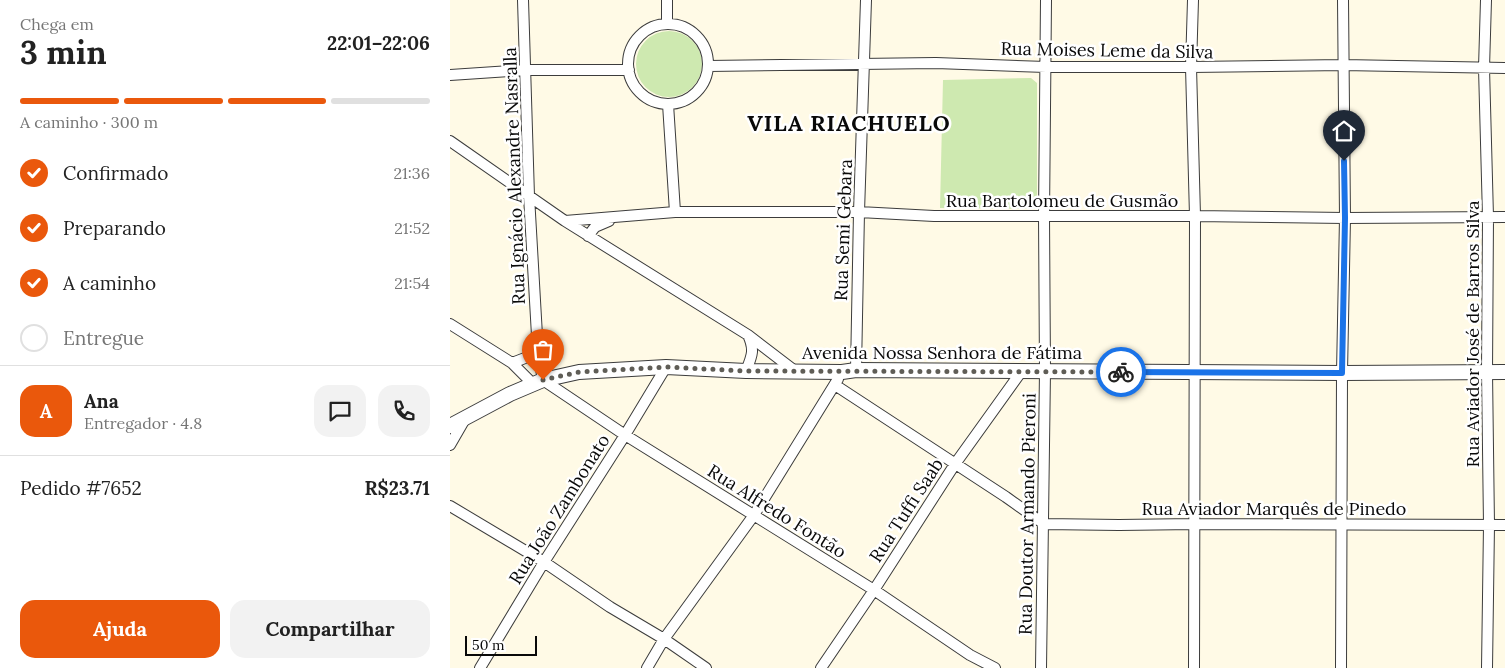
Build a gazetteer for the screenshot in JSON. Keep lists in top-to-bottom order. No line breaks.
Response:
{"streets":{"street":["Rua Moises Leme da Silva","Rua Ignácio Alexandre Nasralla","Rua Bartolomeu de Gusmão","Rua Semi Gebara","Rua Aviador José de Barros Silva","Avenida Nossa Senhora de Fátima","Rua Aviador Marquês de Pinedo","Rua João Zambonato","Rua Tuffi Saab","Rua Alfredo Fontão","Rua Doutor Armando Pieroni"]},"crossings":[["Rua Moises Leme da Silva","Rua Semi Gebara"],["Rua Moises Leme da Silva","Rua Aviador José de Barros Silva"],["Rua Moises Leme da Silva","Rua Doutor Armando Pieroni"],["Rua Ignácio Alexandre Nasralla","Avenida Nossa Senhora de Fátima"],["Rua Ignácio Alexandre Nasralla","Rua Alfredo Fontão"],["Rua Bartolomeu de Gusmão","Rua Semi Gebara"],["Rua Bartolomeu de Gusmão","Rua Aviador José de Barros Silva"],["Rua Bartolomeu de Gusmão","Rua Doutor Armando Pieroni"],["Rua Semi Gebara","Avenida Nossa Senhora de Fátima"],["Rua Aviador José de Barros Silva","Avenida Nossa Senhora de Fátima"],["Rua Aviador José de Barros Silva","Rua Aviador Marquês de Pinedo"],["Avenida Nossa Senhora de Fátima","Rua João Zambonato"],["Avenida Nossa Senhora de Fátima","Rua Tuffi Saab"],["Avenida Nossa Senhora de Fátima","Rua Alfredo Fontão"],["Avenida Nossa Senhora de Fátima","Rua Doutor Armando Pieroni"],["Rua Aviador Marquês de Pinedo","Rua Doutor Armando Pieroni"],["Rua João Zambonato","Rua Alfredo Fontão"],["Rua Tuffi Saab","Rua Alfredo Fontão"]],"districts":["VILA RIACHUELO"],"scale_bar":"50 m","page":{"heading":["3 min","Chega em","22:01–22:06"],"panel":["Ana","Entregador · 4.8","Pedido #7652","R$23.71"],"bar":"A caminho · 300 m","list":[["Confirmado","21:36"],["Preparando","21:52"],["A caminho","21:54"],"Entregue"],"round":"A","buttons":["Ajuda","Compartilhar"],"scale":"50 m"}}
